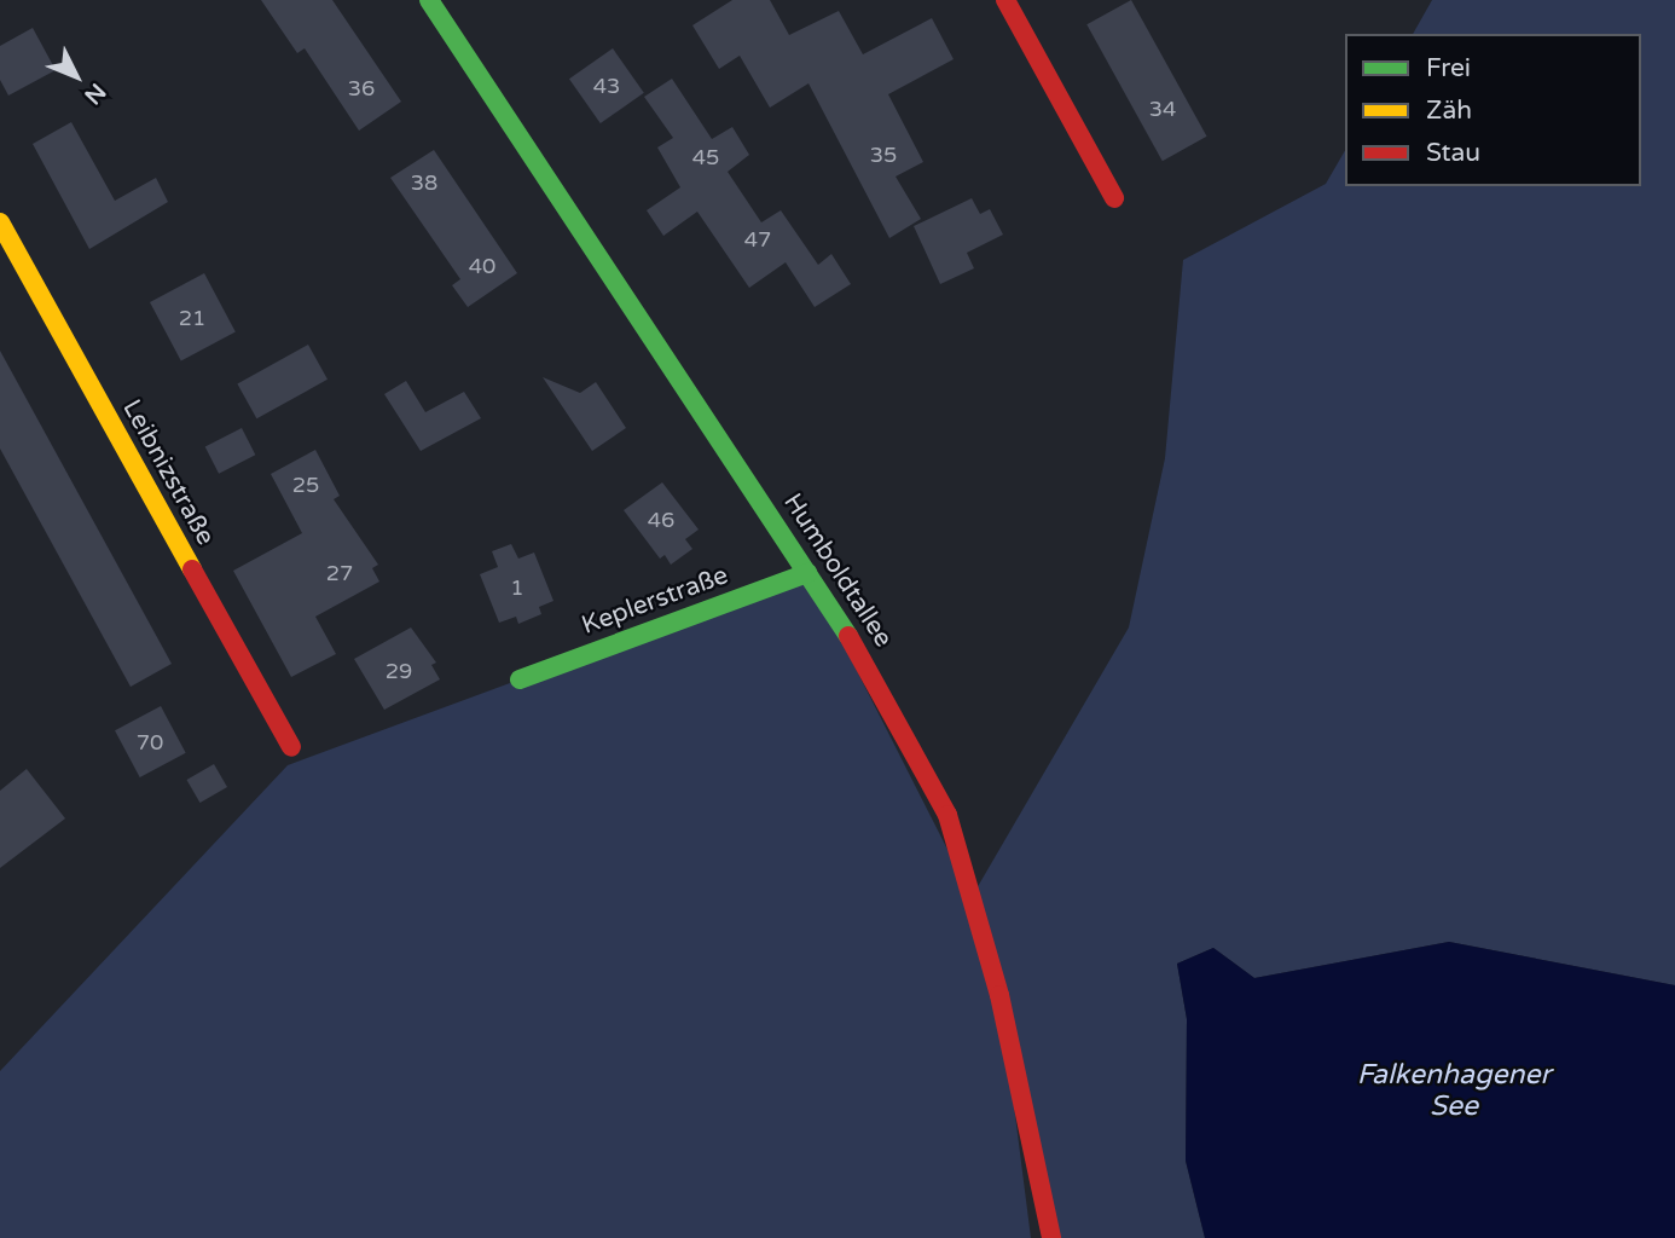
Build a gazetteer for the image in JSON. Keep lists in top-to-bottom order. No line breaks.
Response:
{"streets":{"street":["Leibnizstraße","Humboldtallee","Keplerstraße"]},"crossings":[["Humboldtallee","Keplerstraße"]],"water":["Falkenhagener See"],"house_numbers":["43","36","34","35","45","38","47","40","21","25","46","27","1","29","70"],"legend":["Frei","Zäh","Stau"],"north":"bottom right"}
